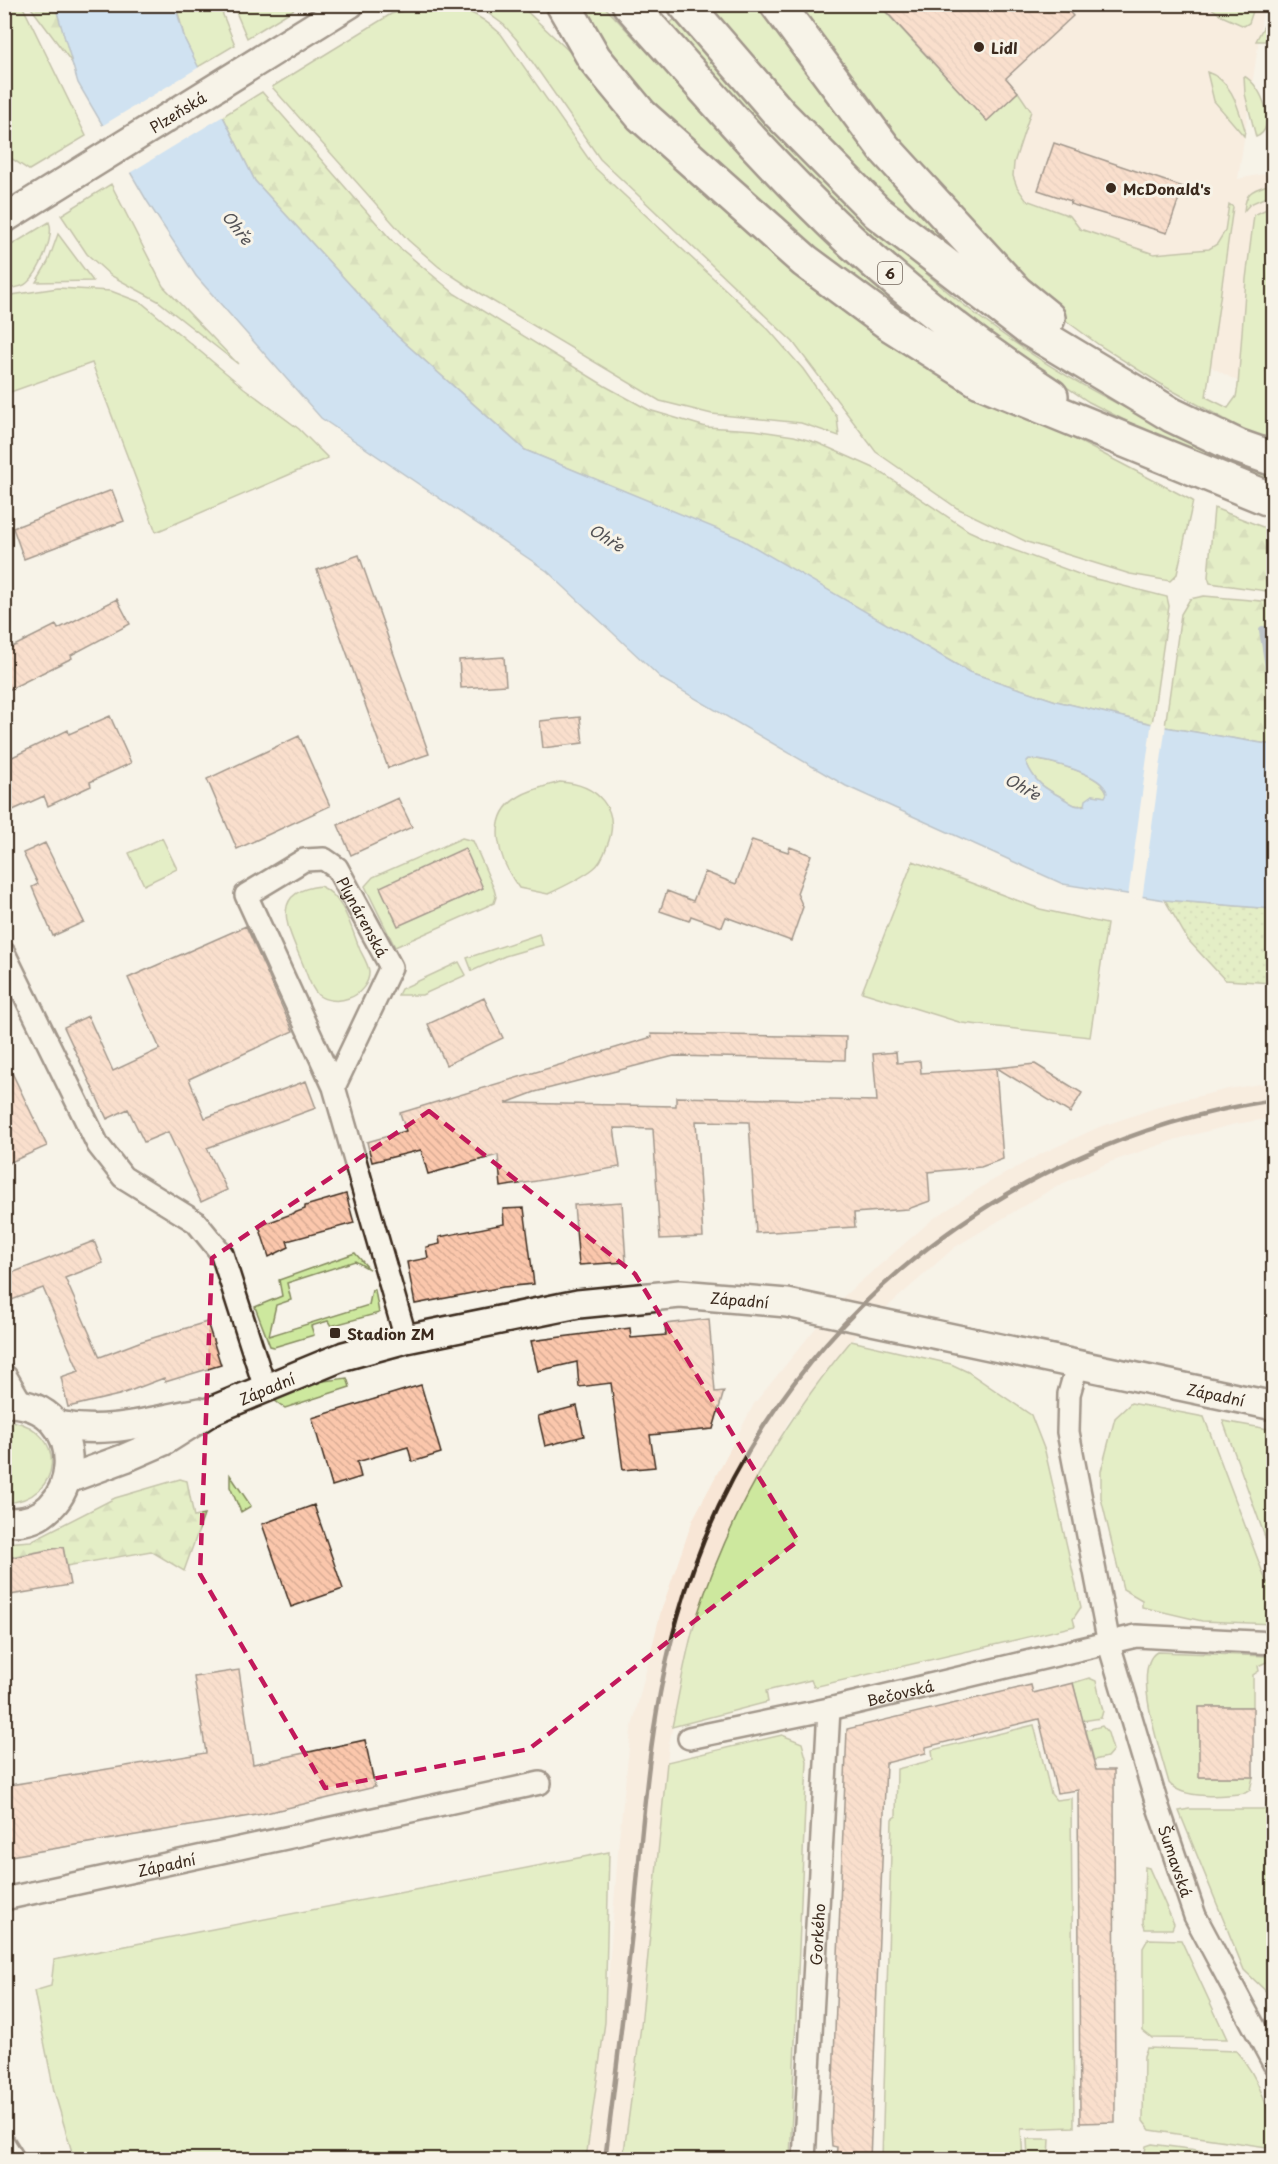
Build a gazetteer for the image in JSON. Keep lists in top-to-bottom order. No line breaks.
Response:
{"streets":{"highway":["6"],"street":["Plzeňská","Plynárenská","Západní","Bečovská","Šumavská","Gorkého"]},"crossings":[["Plynárenská","Západní"],["Západní","Šumavská"],["Bečovská","Šumavská"],["Bečovská","Gorkého"]],"water":["Ohře"],"places":{"other":["Lidl","McDonald's"],"transit":["Stadion ZM"]}}
